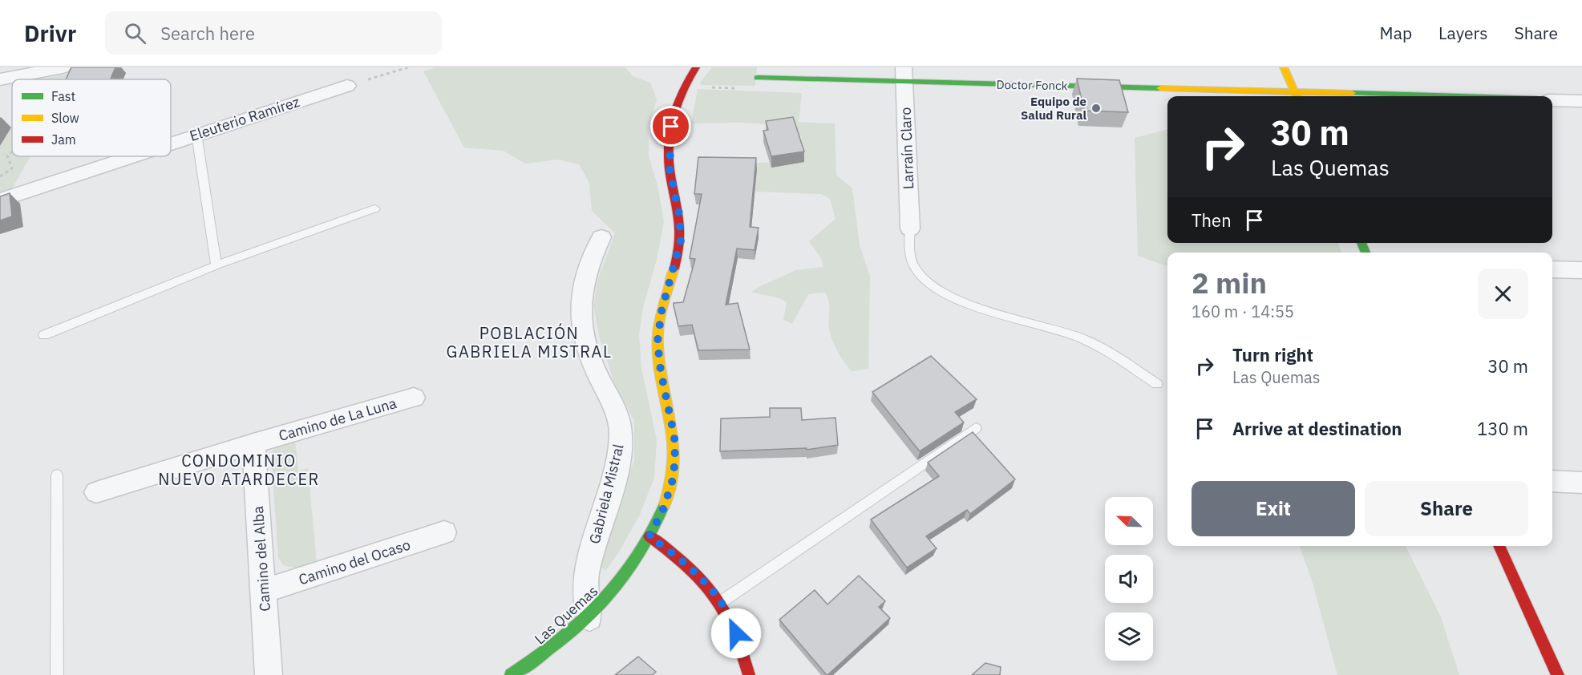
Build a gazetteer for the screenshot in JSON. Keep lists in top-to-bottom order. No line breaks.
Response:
{"streets":{"main road":["Doctor Fonck","Las Quemas"],"street":["Eleuterio Ramírez","Larraín Claro","Camino de La Luna","Gabriela Mistral","Camino del Alba","Camino del Ocaso"]},"crossings":[["Doctor Fonck","Larraín Claro"],["Camino de La Luna","Camino del Alba"],["Gabriela Mistral","Las Quemas"],["Camino del Alba","Camino del Ocaso"]],"districts":["POBLACIÓN GABRIELA MISTRAL","CONDOMINIO NUEVO ATARDECER"],"places":["Equipo de Salud Rural"],"legend":["Fast","Slow","Jam"],"north":"top left","page":{"header":"Drivr","search":"Search here","nav":["Map","Layers","Share"],"turn":["30 m","Las Quemas"],"then":"Then","heading":["2 min","160 m · 14:55"],"list":[{"name":"Turn right","note":"Las Quemas","value":"30 m"},{"name":"Arrive at destination","value":"130 m"}],"buttons":["Exit","Share"]}}
